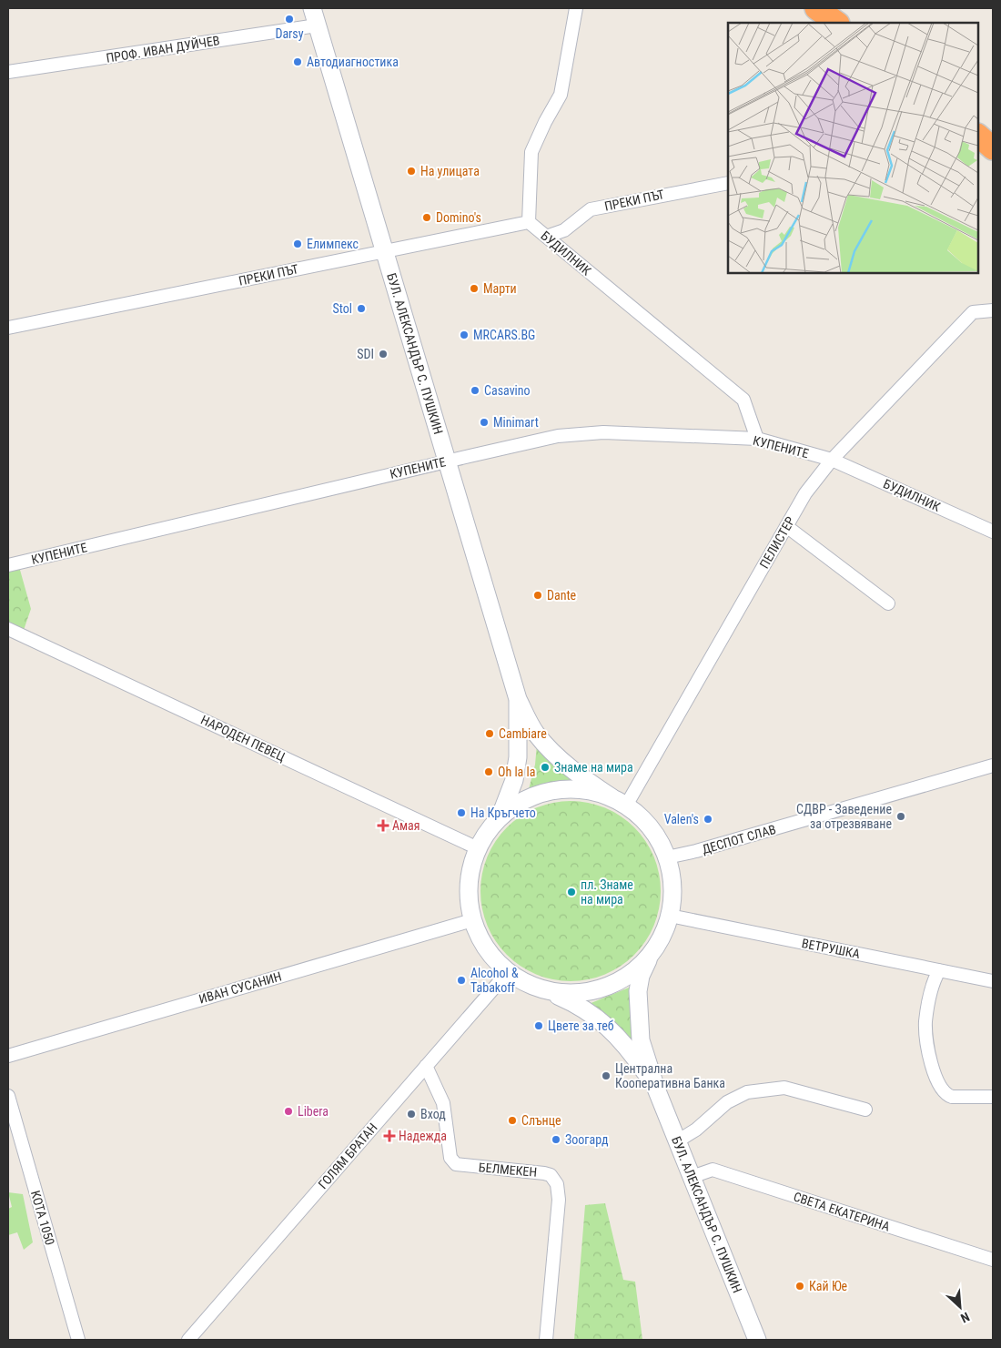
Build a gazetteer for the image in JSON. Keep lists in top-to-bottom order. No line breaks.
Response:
{"streets":{"main road":["БУЛ. АЛЕКСАНДЪР С. ПУШКИН"],"street":["ПРОФ. ИВАН ДУЙЧЕВ","ПРЕКИ ПЪТ","БУДИЛНИК","КУПЕНИТЕ","ПЕЛИСТЕР","НАРОДЕН ПЕВЕЦ","ДЕСПОТ СЛАВ","ВЕТРУШКА","ИВАН СУСАНИН","ГОЛЯМ БРАТАН","БЕЛМЕКЕН","СВЕТА ЕКАТЕРИНА","КОТА 1050"]},"crossings":[["ПРОФ. ИВАН ДУЙЧЕВ","БУЛ. АЛЕКСАНДЪР С. ПУШКИН"],["ПРЕКИ ПЪТ","БУДИЛНИК"],["ПРЕКИ ПЪТ","БУЛ. АЛЕКСАНДЪР С. ПУШКИН"],["БУДИЛНИК","КУПЕНИТЕ"],["БУДИЛНИК","ПЕЛИСТЕР"],["БУЛ. АЛЕКСАНДЪР С. ПУШКИН","КУПЕНИТЕ"],["БУЛ. АЛЕКСАНДЪР С. ПУШКИН","ПЕЛИСТЕР"],["БУЛ. АЛЕКСАНДЪР С. ПУШКИН","НАРОДЕН ПЕВЕЦ"],["БУЛ. АЛЕКСАНДЪР С. ПУШКИН","ДЕСПОТ СЛАВ"],["БУЛ. АЛЕКСАНДЪР С. ПУШКИН","ВЕТРУШКА"],["БУЛ. АЛЕКСАНДЪР С. ПУШКИН","ИВАН СУСАНИН"],["БУЛ. АЛЕКСАНДЪР С. ПУШКИН","ГОЛЯМ БРАТАН"],["БУЛ. АЛЕКСАНДЪР С. ПУШКИН","СВЕТА ЕКАТЕРИНА"],["КУПЕНИТЕ","ПЕЛИСТЕР"],["ГОЛЯМ БРАТАН","БЕЛМЕКЕН"]],"places":{"other":["Darsy","Автодиагностика","На улицата","Domino's","Елимпекс","Марти","Stol","MRCARS.BG","SDI","Casavino","Minimart","Dante","Cambiare","Знаме на мира","Oh la la","На Кръгчето","СДВР - Заведение за отрезвяване","Valen's","пл. Знаме на мира","Alcohol & Tabakoff","Цвете за теб","Централна Кооперативна Банка","Libera","Вход","Слънце","Зоогард","Кай Юе"],"health":["Амая","Надежда"]},"north":"bottom right"}
